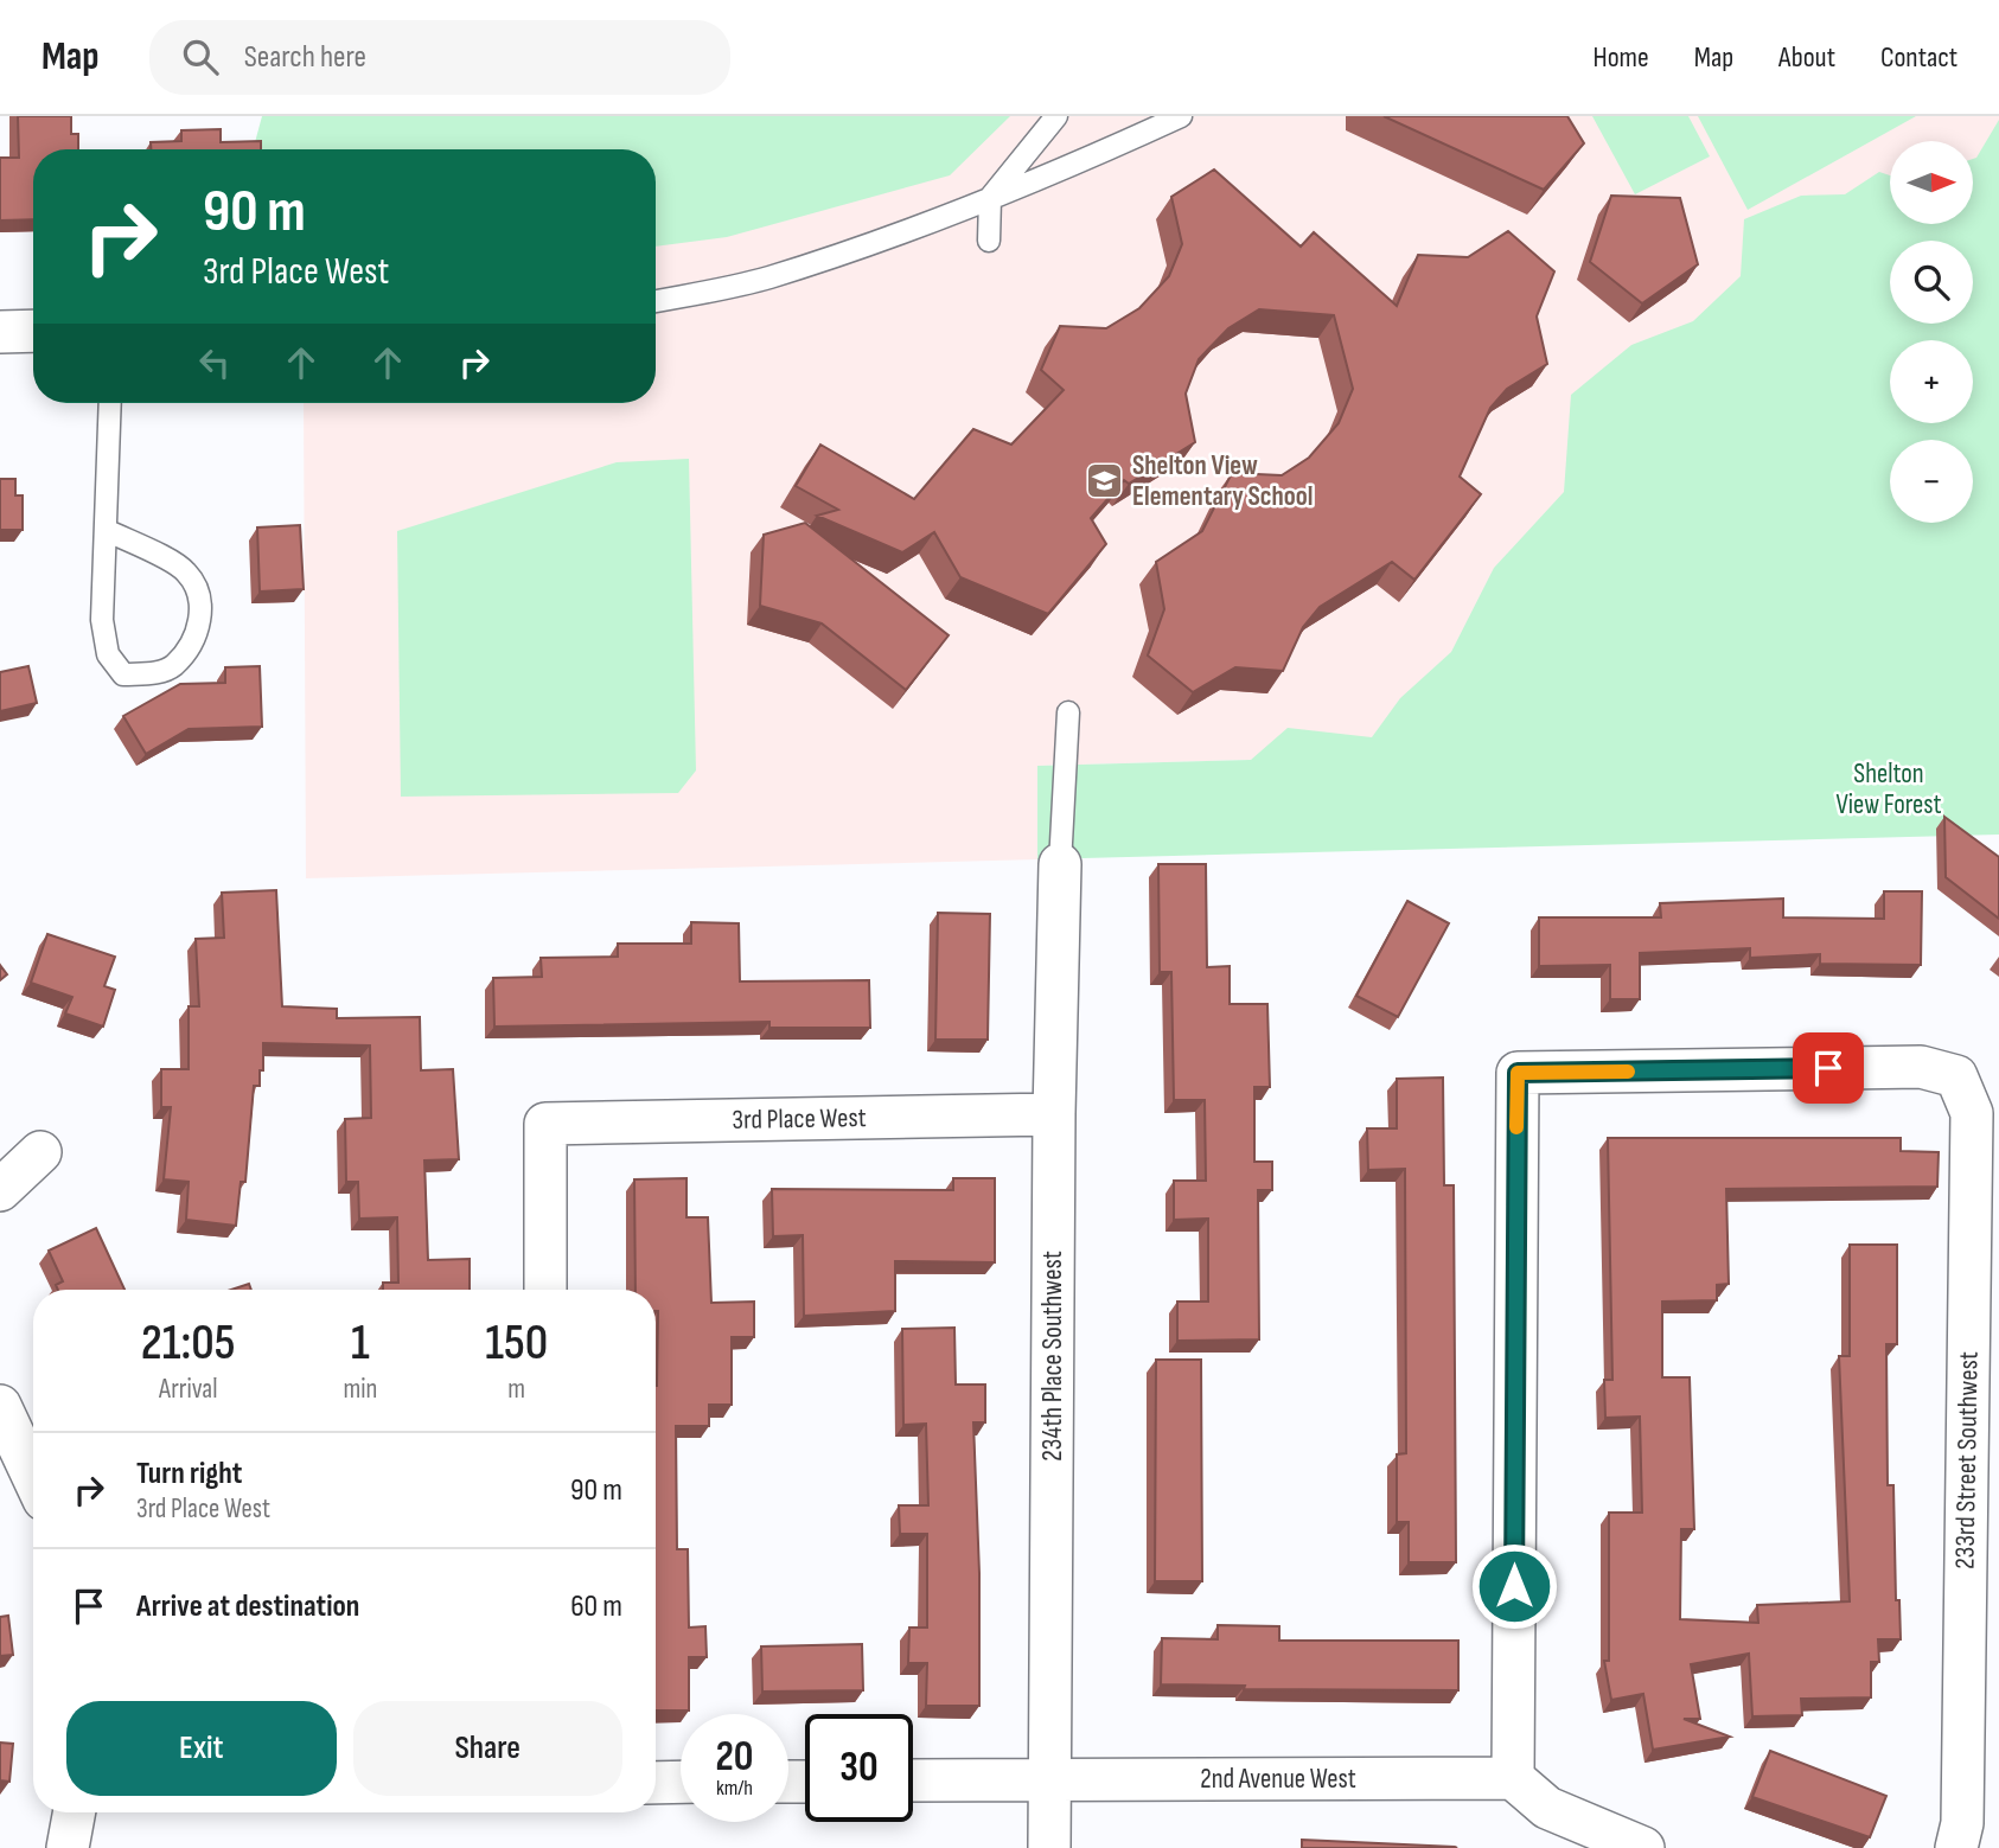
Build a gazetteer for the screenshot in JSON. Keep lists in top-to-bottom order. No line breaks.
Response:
{"streets":{"street":["3rd Place West","234th Place Southwest","233rd Street Southwest","2nd Avenue West"]},"crossings":[["3rd Place West","234th Place Southwest"],["234th Place Southwest","2nd Avenue West"],["233rd Street Southwest","2nd Avenue West"]],"parks":["Shelton View Forest"],"places":{"school or university":["Shelton View Elementary School"]},"north":"right","page":{"header":"Map","search":"Search here","nav":["Home","Map","About","Contact"],"map_buttons":["+","−"],"turn":["90 m","3rd Place West"],"eta":["21:05","Arrival","1","min","150","m"],"list":[{"name":"Turn right","note":"3rd Place West","value":"90 m"},{"name":"Arrive at destination","value":"60 m"}],"buttons":["Exit","Share"],"speed":"20 km/h","limit":"30"}}
